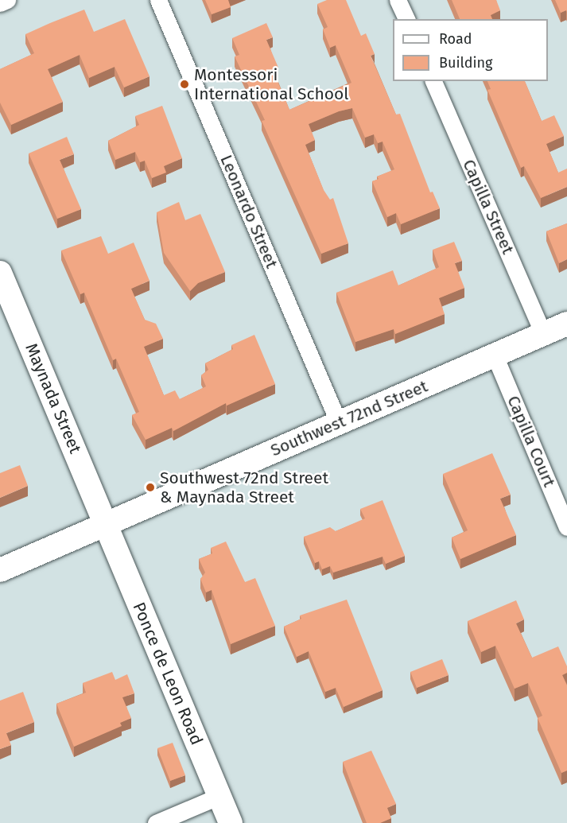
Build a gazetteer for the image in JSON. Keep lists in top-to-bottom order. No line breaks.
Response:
{"streets":{"main road":["Maynada Street","Southwest 72nd Street","Ponce de Leon Road"],"street":["Capilla Street","Leonardo Street","Capilla Court"]},"crossings":[["Capilla Street","Southwest 72nd Street"],["Leonardo Street","Southwest 72nd Street"],["Maynada Street","Southwest 72nd Street"],["Maynada Street","Ponce de Leon Road"],["Southwest 72nd Street","Capilla Court"],["Southwest 72nd Street","Ponce de Leon Road"]],"places":["Montessori International School","Southwest 72nd Street & Maynada Street"],"legend":["Road","Building"]}
